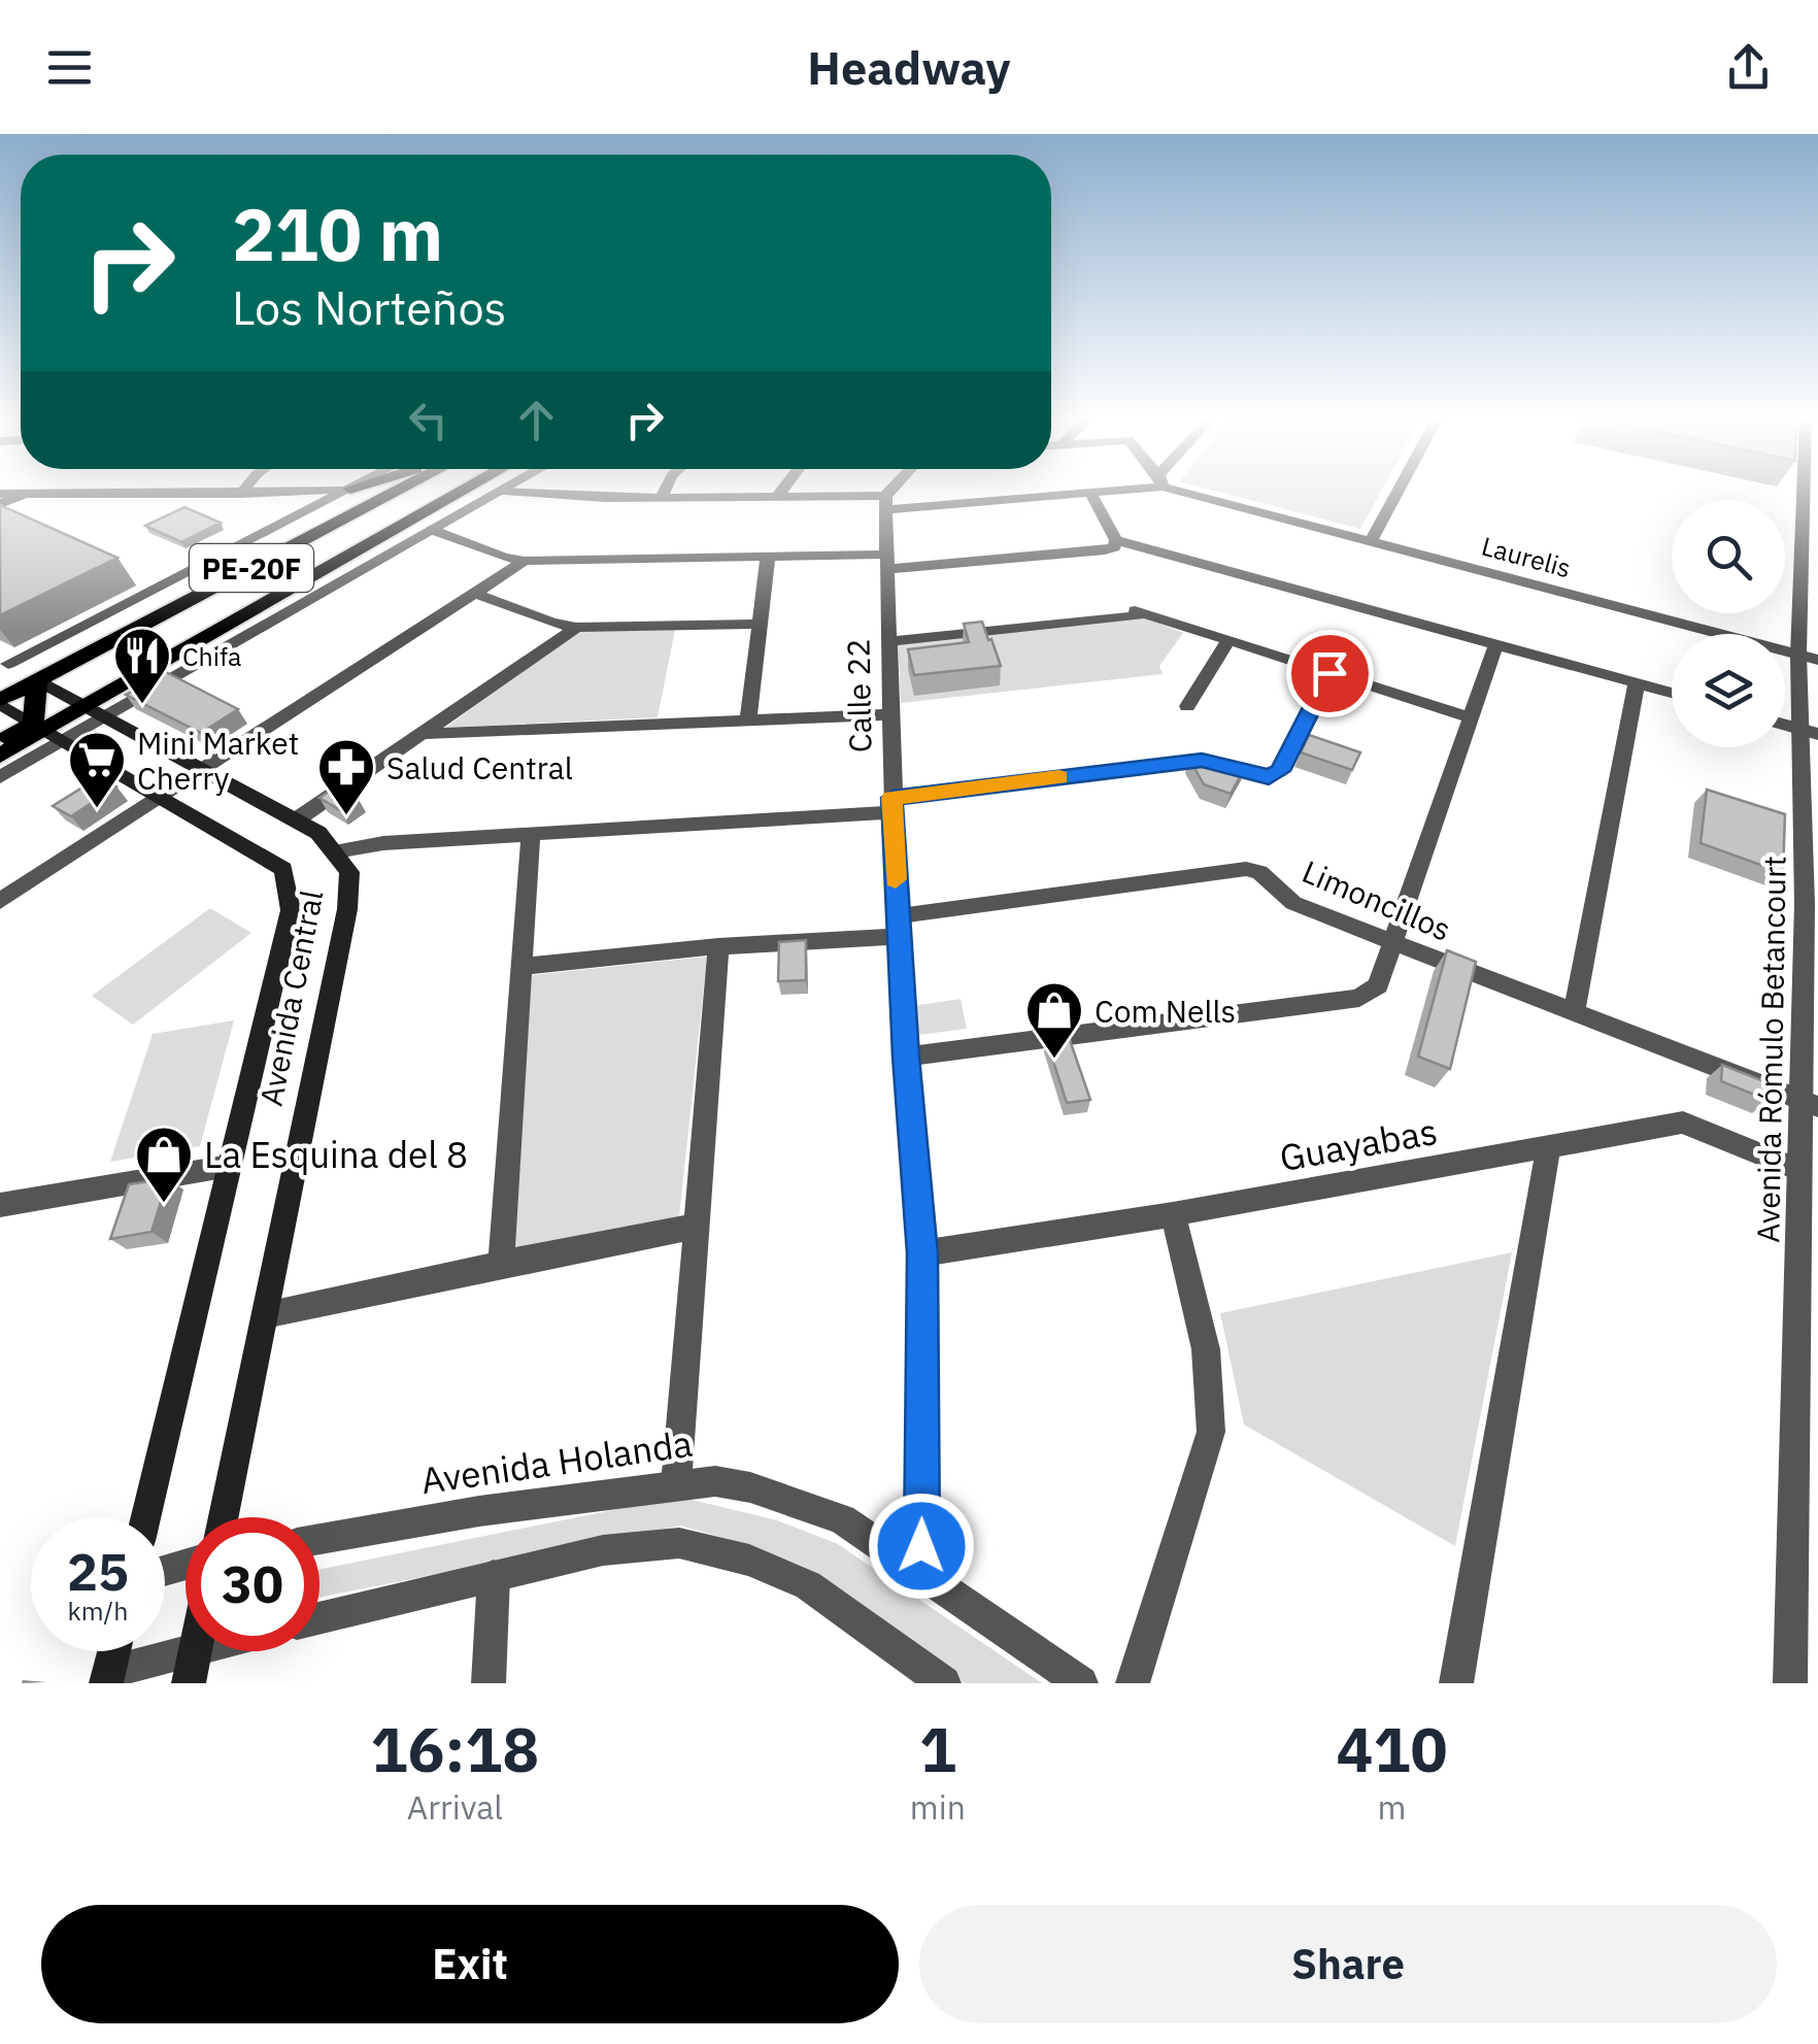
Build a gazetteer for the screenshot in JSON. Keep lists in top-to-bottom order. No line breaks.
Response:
{"streets":{"main road":["PE-20F","Avenida Central"],"street":["Laurelis","Calle 22","Limoncillos","Avenida Rómulo Betancourt","Guayabas","Avenida Holanda"]},"crossings":[["Laurelis","Avenida Rómulo Betancourt"],["PE-20F","Avenida Central"],["Calle 22","Limoncillos"],["Calle 22","Guayabas"],["Calle 22","Avenida Holanda"],["Limoncillos","Avenida Rómulo Betancourt"],["Avenida Rómulo Betancourt","Guayabas"]],"places":{"restaurant":["Chifa"],"supermarket":["Mini Market Cherry"],"pharmacy":["Salud Central"],"shop":["Com Nells","La Esquina del 8"]},"page":{"header":"Headway","turn":["210 m","Los Norteños"],"speed":"25 km/h","limit":"30","eta":["16:18","Arrival","1","min","410","m"],"buttons":["Exit","Share"]}}
